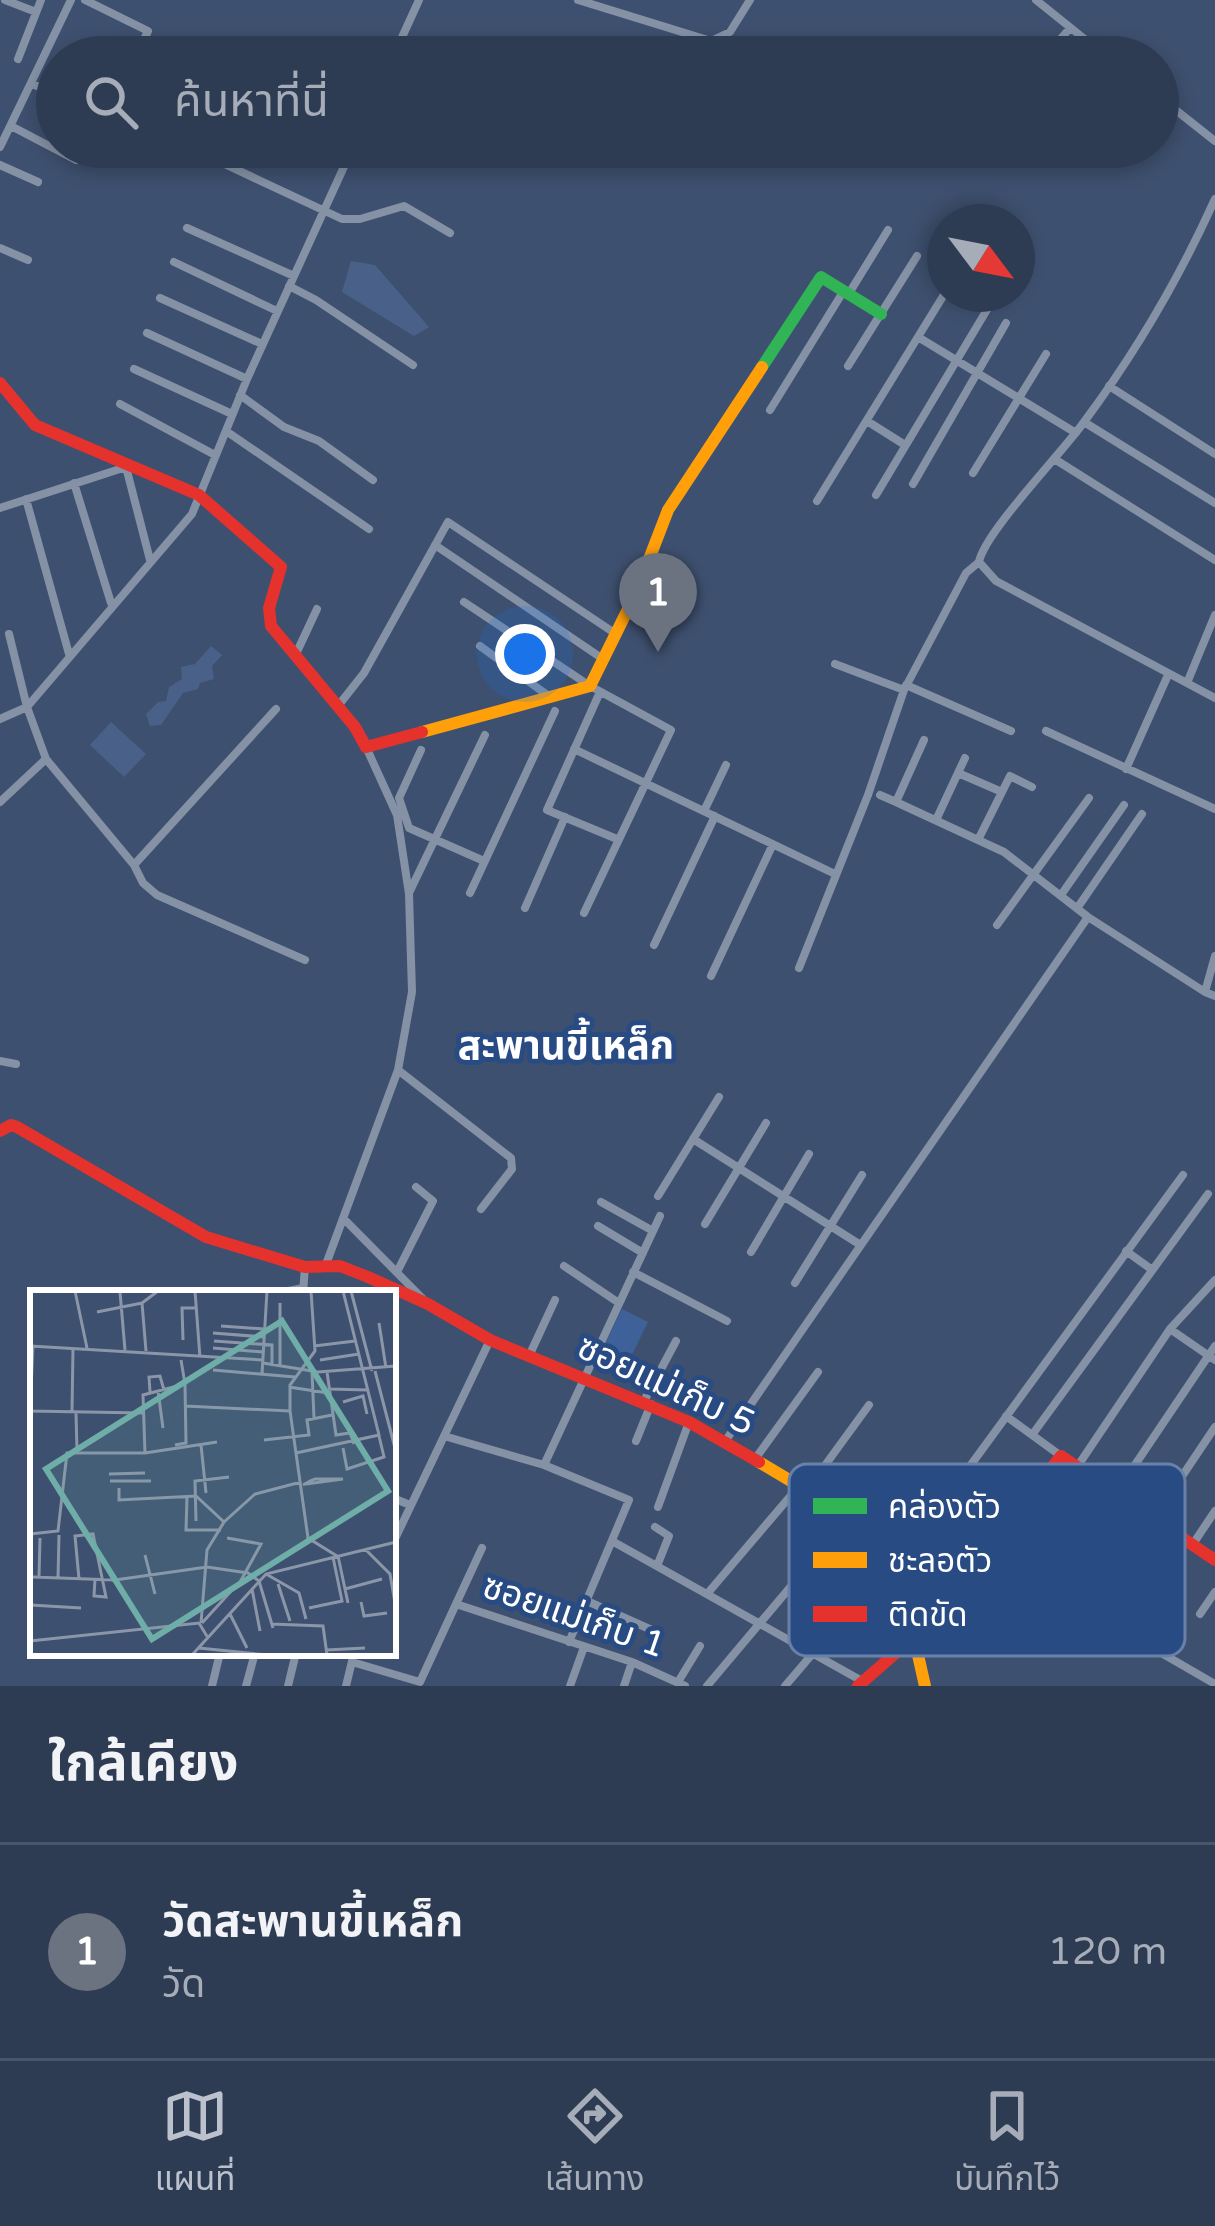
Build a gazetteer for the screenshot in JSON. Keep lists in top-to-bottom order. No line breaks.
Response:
{"streets":{"street":["ซอยแม่เก็บ 5","ซอยแม่เก็บ 1"]},"districts":["สะพานขี้เหล็ก"],"legend":["คล่องตัว","ชะลอตัว","ติดขัด"],"north":"bottom right","page":{"search":"ค้นหาที่นี่","pins":"1","heading":"ใกล้เคียง","list":[{"mark":"1","name":"วัดสะพานขี้เหล็ก","note":"วัด","value":"120 m"}],"nav":["แผนที่","เส้นทาง","บันทึกไว้"]}}
